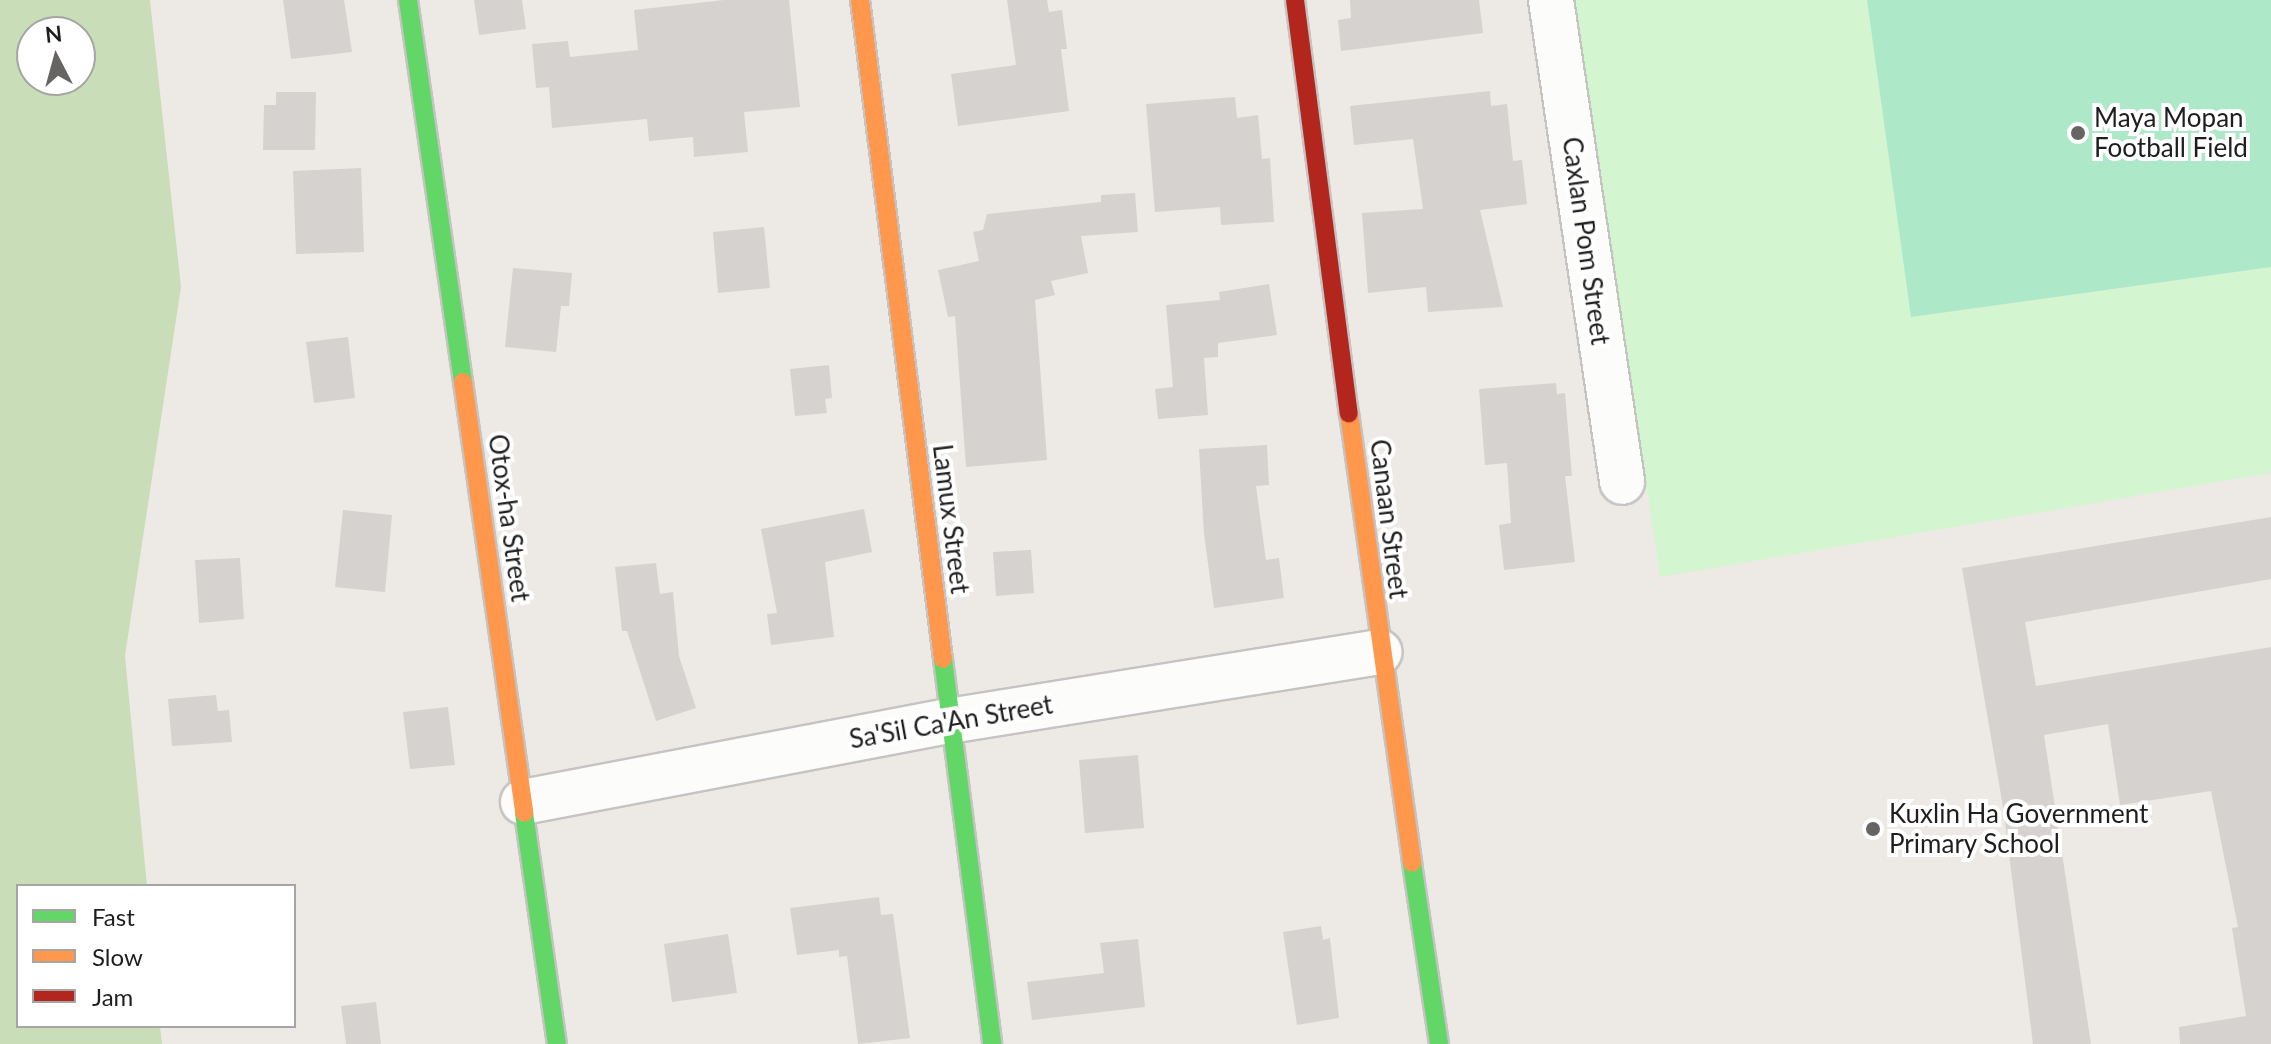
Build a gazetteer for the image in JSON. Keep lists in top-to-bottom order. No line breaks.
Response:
{"streets":{"street":["Caxlan Pom Street","Otox-ha Street","Lamux Street","Canaan Street","Sa'Sil Ca'An Street"]},"crossings":[["Otox-ha Street","Sa'Sil Ca'An Street"],["Lamux Street","Sa'Sil Ca'An Street"],["Canaan Street","Sa'Sil Ca'An Street"]],"places":["Maya Mopan Football Field","Kuxlin Ha Government Primary School"],"legend":["Fast","Slow","Jam"],"north":"top"}
